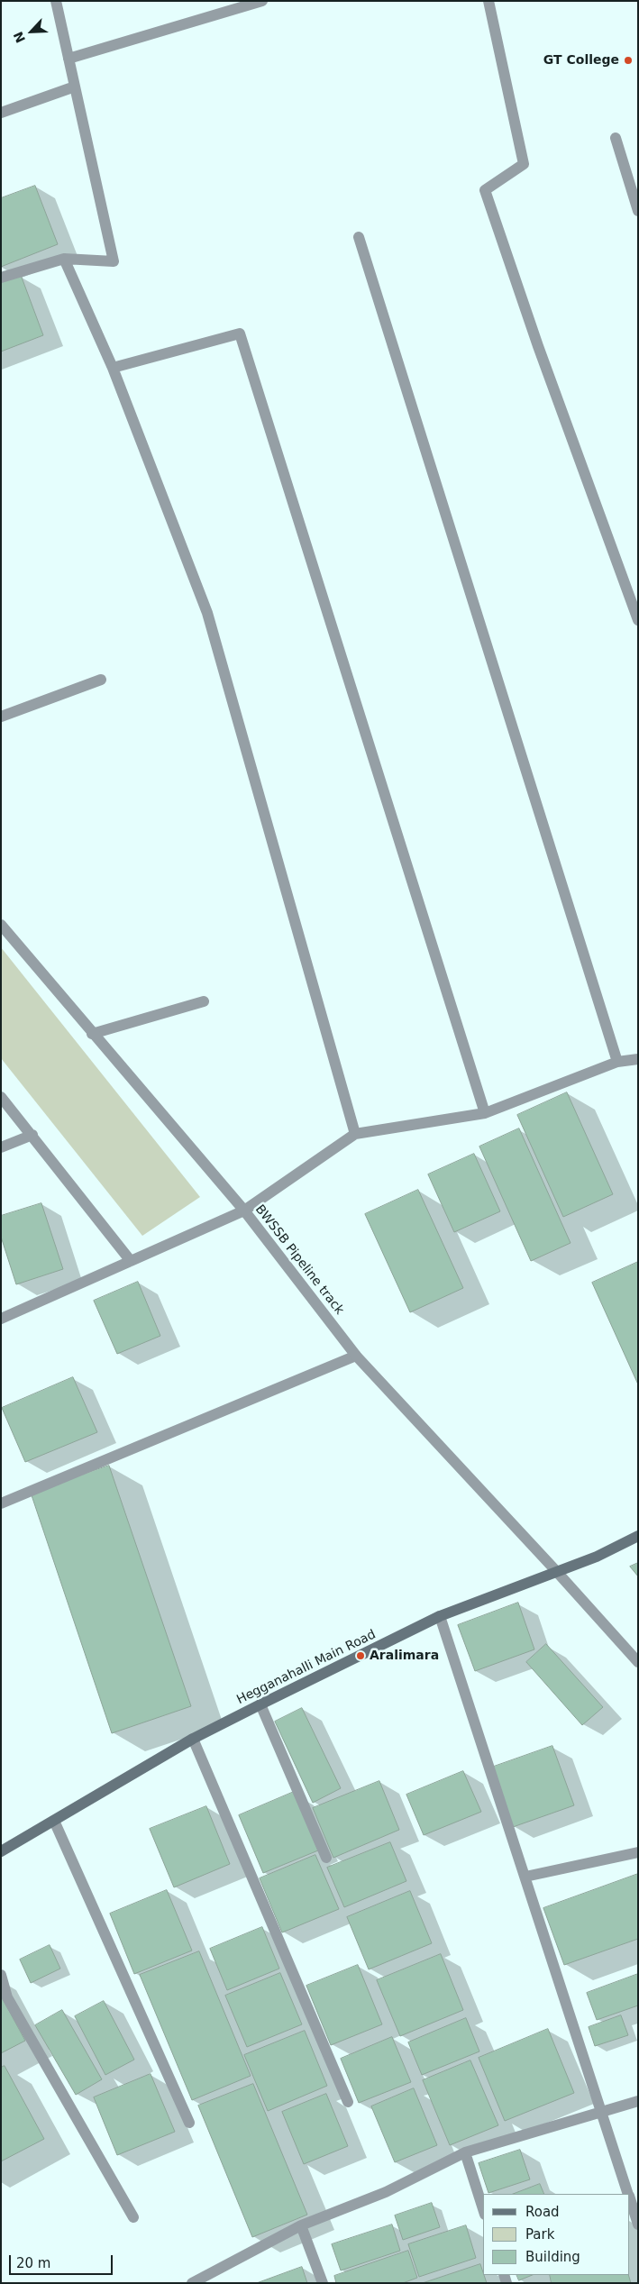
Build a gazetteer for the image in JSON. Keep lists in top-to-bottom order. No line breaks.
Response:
{"streets":{"main road":["Hegganahalli Main Road"],"street":["BWSSB Pipeline track"]},"crossings":[["BWSSB Pipeline track","Hegganahalli Main Road"]],"places":["GT College","Aralimara"],"legend":["Road","Park","Building"],"scale_bar":"20 m","north":"bottom left"}
